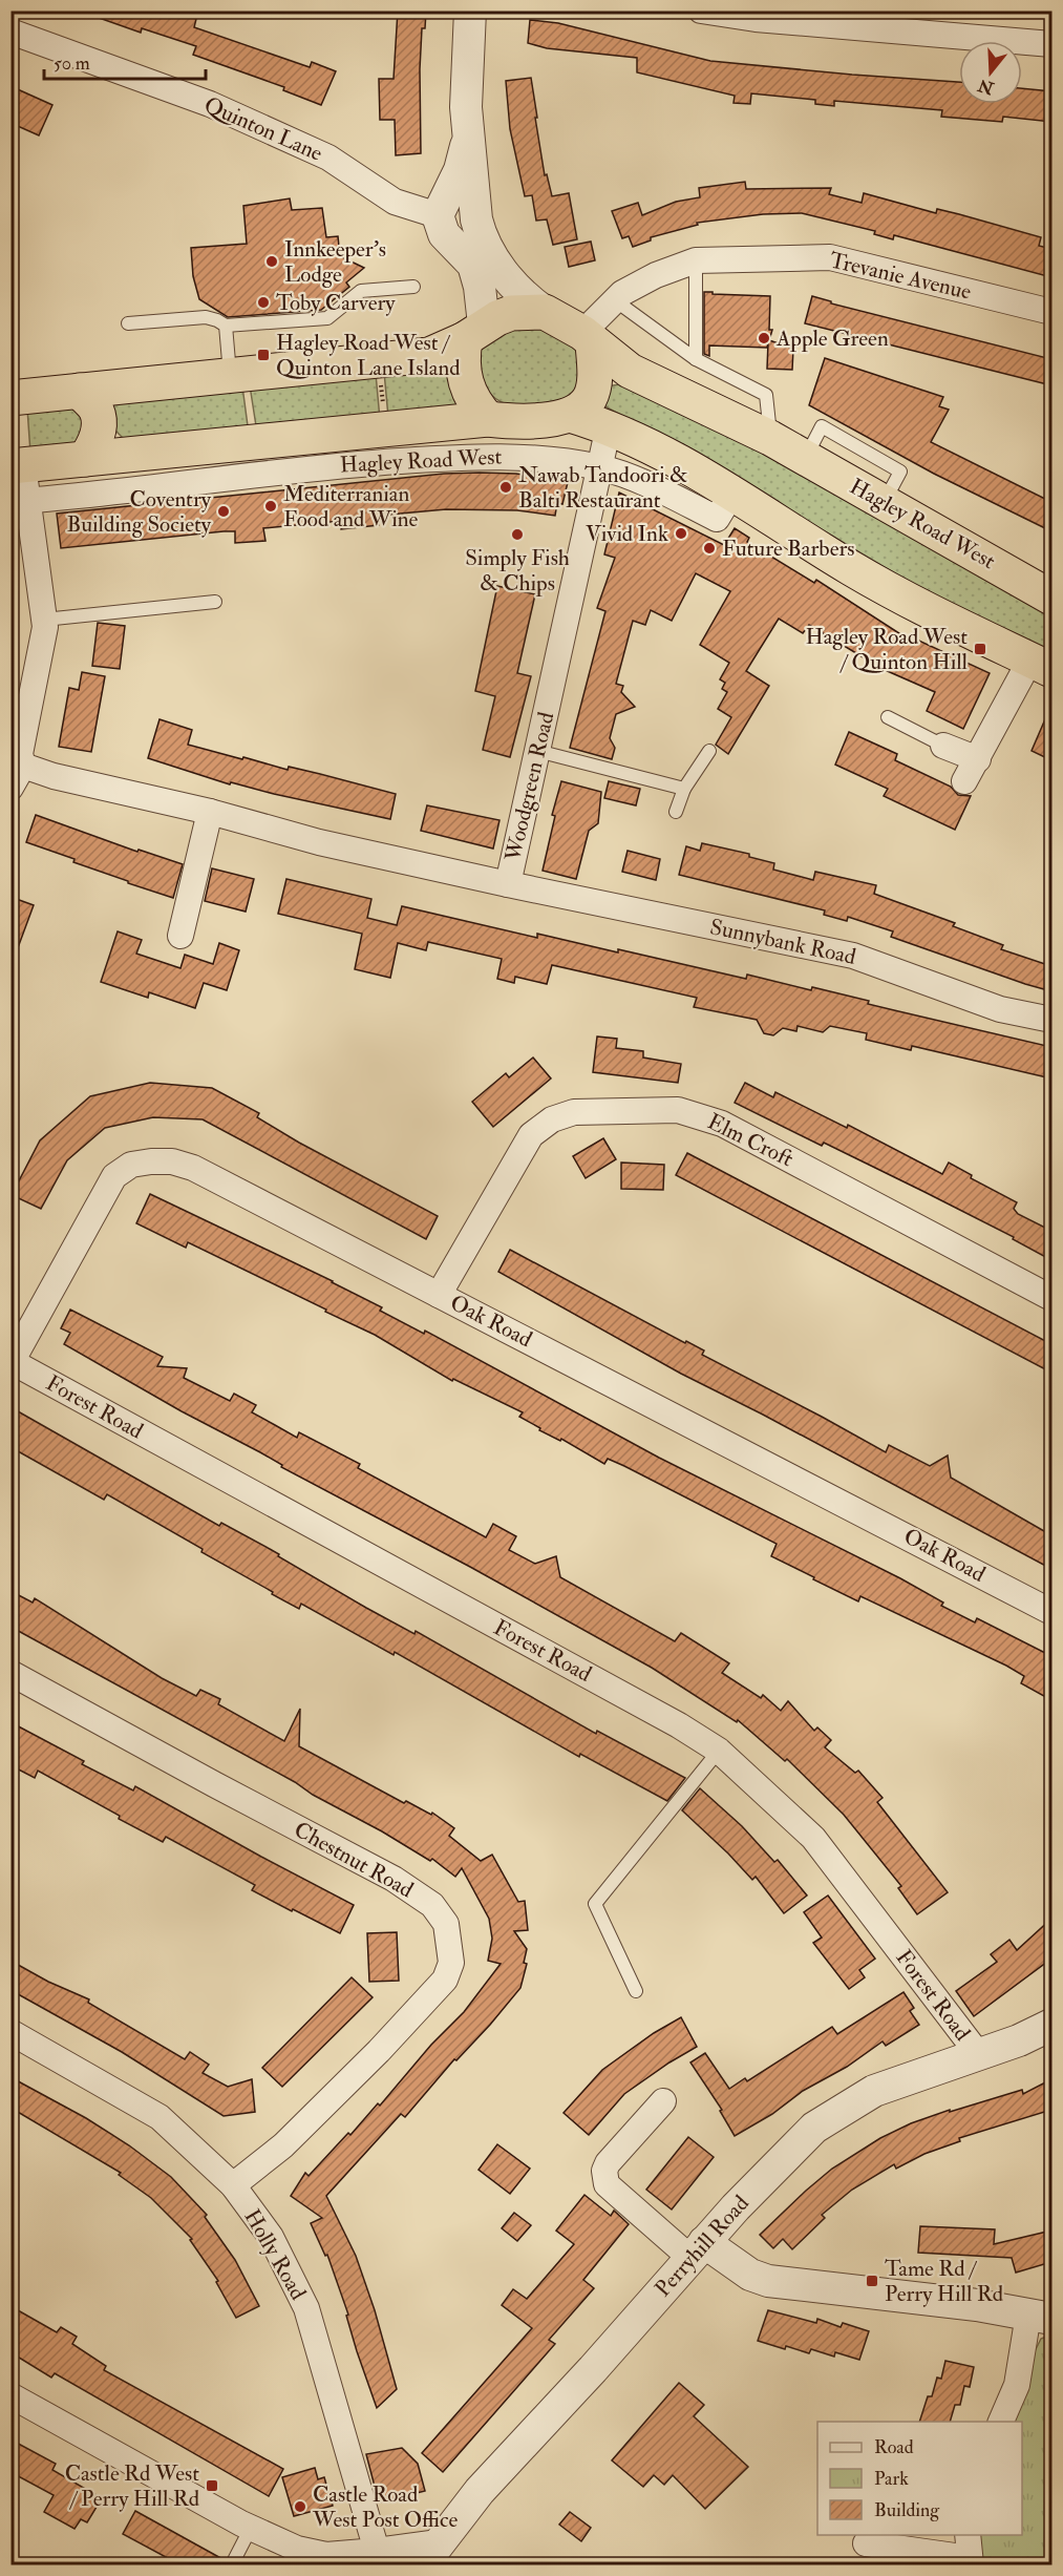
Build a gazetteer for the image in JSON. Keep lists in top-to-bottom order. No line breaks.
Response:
{"streets":{"highway":["Hagley Road West"],"street":["Quinton Lane","Trevanie Avenue","Woodgreen Road","Sunnybank Road","Elm Croft","Oak Road","Forest Road","Chestnut Road","Perryhill Road","Holly Road"]},"crossings":[["Trevanie Avenue","Hagley Road West"],["Hagley Road West","Woodgreen Road"],["Woodgreen Road","Sunnybank Road"],["Elm Croft","Oak Road"],["Oak Road","Forest Road"],["Forest Road","Perryhill Road"],["Chestnut Road","Holly Road"]],"places":{"other":["Innkeeper's Lodge","Toby Carvery","Apple Green","Nawab Tandoori & Balti Restaurant","Mediterranian Food and Wine","Coventry Building Society","Vivid Ink","Simply Fish & Chips","Future Barbers","Castle Road West Post Office"],"transit":["Hagley Road West / Quinton Lane Island","Hagley Road West / Quinton Hill","Tame Rd / Perry Hill Rd","Castle Rd West / Perry Hill Rd"]},"legend":["Road","Park","Building"],"scale_bar":"50 m","north":"bottom"}
